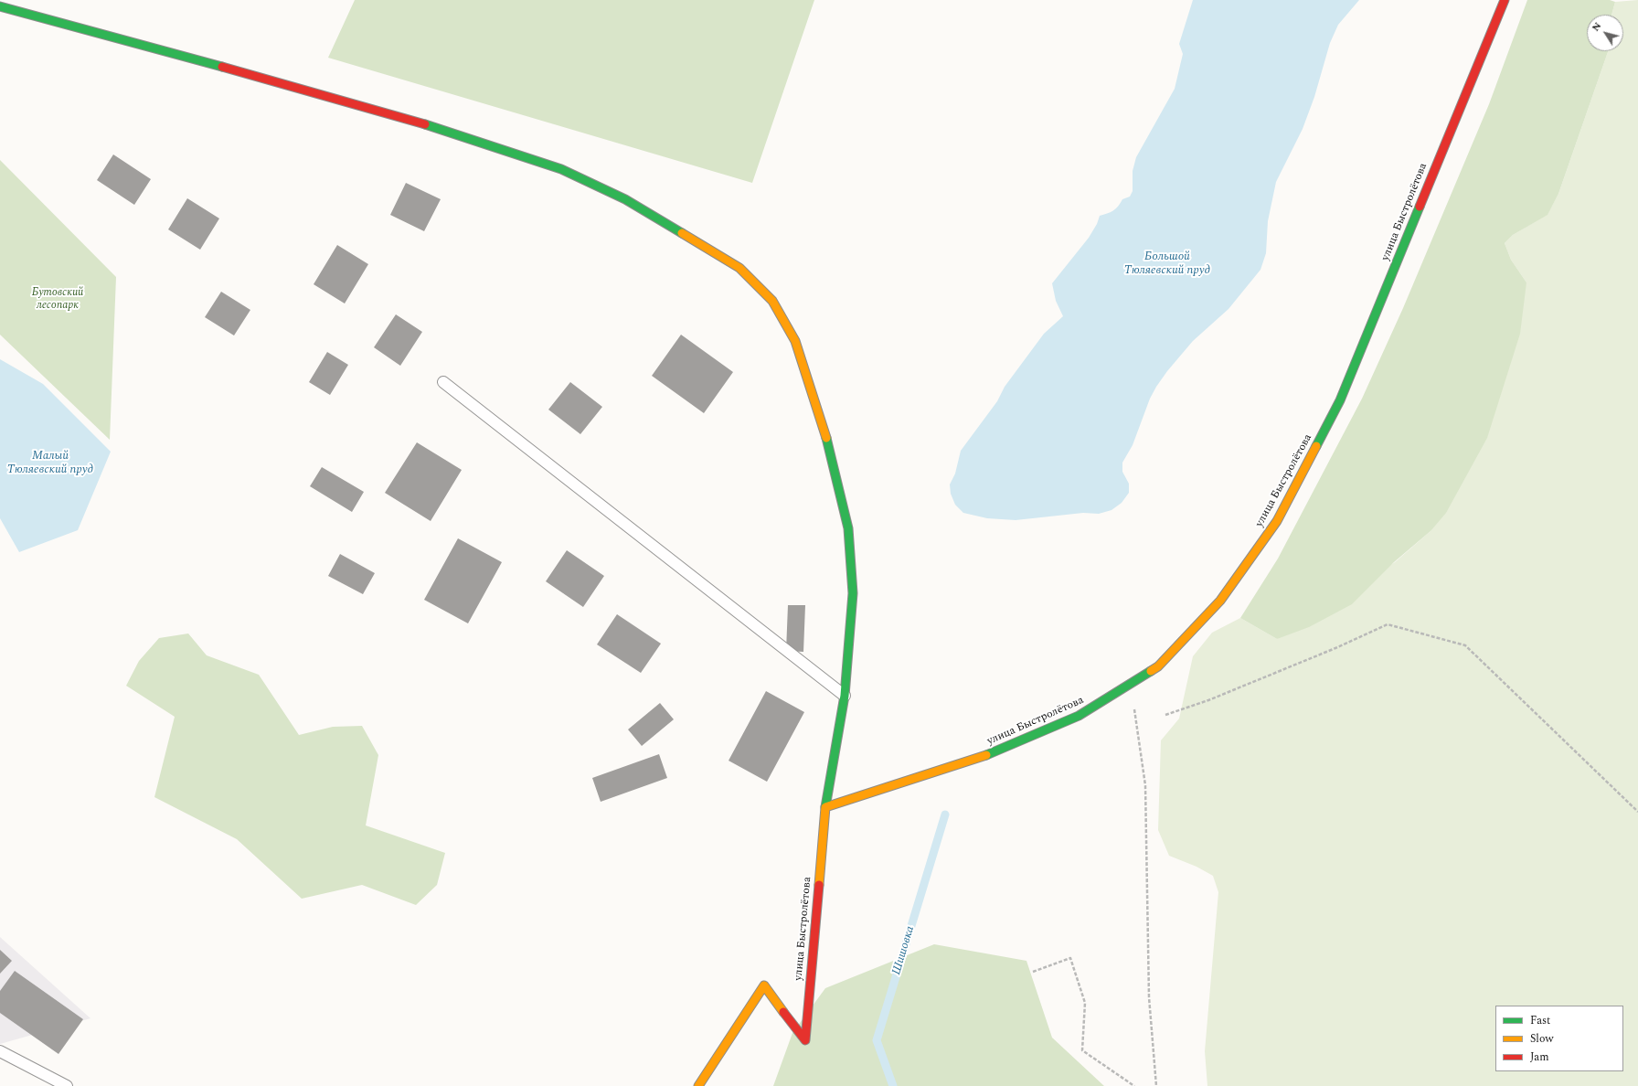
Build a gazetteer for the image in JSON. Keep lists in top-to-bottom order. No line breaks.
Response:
{"streets":{"street":["улица Быстролётова"]},"water":["Большой Тюляевский пруд","Малый Тюляевский пруд","Шишовка"],"parks":["Бутовский лесопарк"],"legend":["Fast","Slow","Jam"],"north":"top left"}
